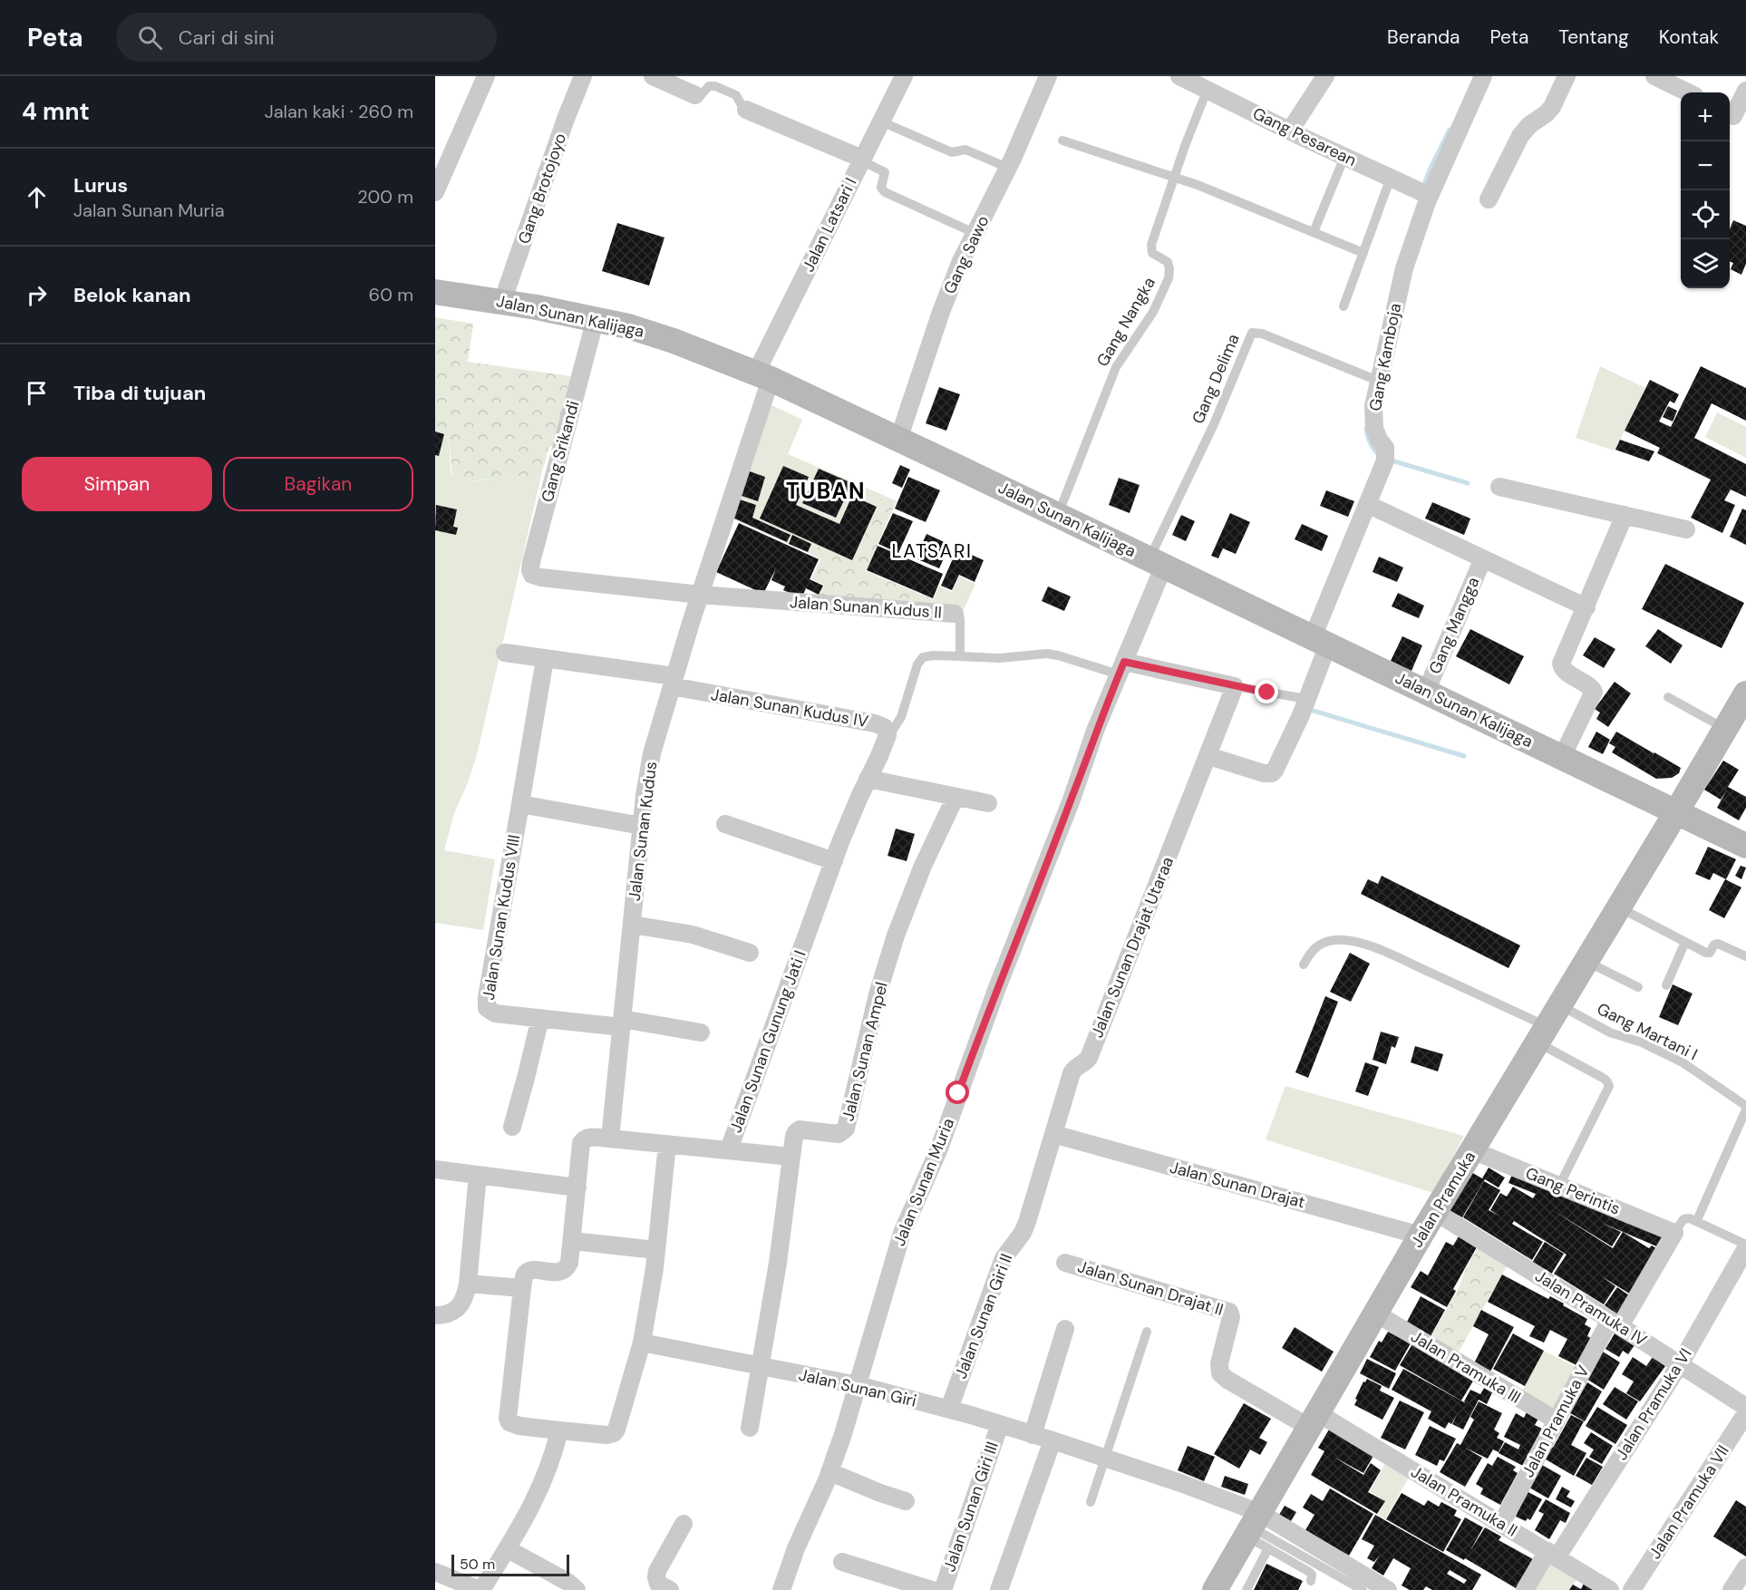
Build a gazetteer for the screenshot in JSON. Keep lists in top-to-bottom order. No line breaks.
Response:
{"streets":{"main road":["Jalan Sunan Kalijaga","Jalan Pramuka"],"street":["Gang Pesarean","Gang Brotojoyo","Jalan Latsari I","Gang Sawo","Gang Kamboja","Gang Srikandi","Jalan Sunan Kudus II","Gang Mangga","Jalan Sunan Kudus IV","Jalan Sunan Kudus","Jalan Sunan Kudus VIII","Jalan Sunan Drajat Utaraa","Jalan Sunan Gunung Jati I","Jalan Sunan Ampel","Jalan Sunan Muria","Jalan Sunan Drajat","Gang Perintis","Jalan Sunan Drajat II","Jalan Pramuka IV","Jalan Sunan Giri II","Jalan Pramuka III","Jalan Sunan Giri","Jalan Pramuka VI","Jalan Pramuka V","Jalan Pramuka II","Jalan Pramuka VII","Jalan Sunan Giri III"],"lane":["Gang Nangka","Gang Delima","Gang Martani I"]},"crossings":[["Gang Pesarean","Gang Nangka"],["Gang Pesarean","Gang Kamboja"],["Gang Brotojoyo","Jalan Sunan Kalijaga"],["Jalan Latsari I","Jalan Sunan Kalijaga"],["Jalan Latsari I","Jalan Sunan Kudus"],["Gang Sawo","Jalan Sunan Kalijaga"],["Jalan Sunan Kalijaga","Gang Nangka"],["Jalan Sunan Kalijaga","Gang Kamboja"],["Jalan Sunan Kalijaga","Gang Delima"],["Jalan Sunan Kalijaga","Gang Srikandi"],["Jalan Sunan Kalijaga","Gang Mangga"],["Jalan Sunan Kalijaga","Jalan Sunan Kudus"],["Jalan Sunan Kalijaga","Jalan Sunan Muria"],["Jalan Sunan Kalijaga","Jalan Pramuka"],["Gang Kamboja","Gang Delima"],["Gang Kamboja","Jalan Sunan Drajat Utaraa"],["Gang Delima","Jalan Sunan Muria"],["Gang Srikandi","Jalan Sunan Kudus II"],["Jalan Sunan Kudus II","Jalan Sunan Kudus"],["Jalan Sunan Kudus IV","Jalan Sunan Kudus"],["Jalan Sunan Kudus IV","Jalan Sunan Gunung Jati I"],["Jalan Sunan Kudus","Jalan Sunan Kudus VIII"],["Jalan Sunan Drajat Utaraa","Jalan Sunan Drajat"],["Jalan Sunan Drajat Utaraa","Jalan Sunan Giri II"],["Gang Martani I","Jalan Pramuka"],["Jalan Sunan Ampel","Jalan Sunan Giri"],["Jalan Sunan Muria","Jalan Sunan Giri"],["Jalan Sunan Drajat","Jalan Pramuka"],["Jalan Sunan Drajat","Jalan Sunan Giri II"],["Gang Perintis","Jalan Pramuka"],["Gang Perintis","Jalan Pramuka V"],["Jalan Pramuka","Jalan Sunan Drajat II"],["Jalan Pramuka","Jalan Pramuka IV"],["Jalan Pramuka","Jalan Pramuka III"],["Jalan Pramuka","Jalan Sunan Giri"],["Jalan Pramuka","Jalan Pramuka II"],["Jalan Sunan Drajat II","Jalan Pramuka II"],["Jalan Pramuka IV","Jalan Pramuka VI"],["Jalan Pramuka IV","Jalan Pramuka V"],["Jalan Sunan Giri II","Jalan Sunan Giri"],["Jalan Pramuka III","Jalan Pramuka V"],["Jalan Sunan Giri","Jalan Sunan Giri III"],["Jalan Pramuka VI","Jalan Pramuka II"],["Jalan Pramuka V","Jalan Pramuka II"]],"districts":["TUBAN","LATSARI"],"scale_bar":"50 m","page":{"header":"Peta","search":"Cari di sini","nav":["Beranda","Peta","Tentang","Kontak"],"heading":["4 mnt","Jalan kaki · 260 m"],"map_buttons":["+","−"],"list":[["Lurus","Jalan Sunan Muria","200 m"],["Belok kanan","60 m"],"Tiba di tujuan"],"buttons":["Simpan","Bagikan"],"scale":"50 m"}}
